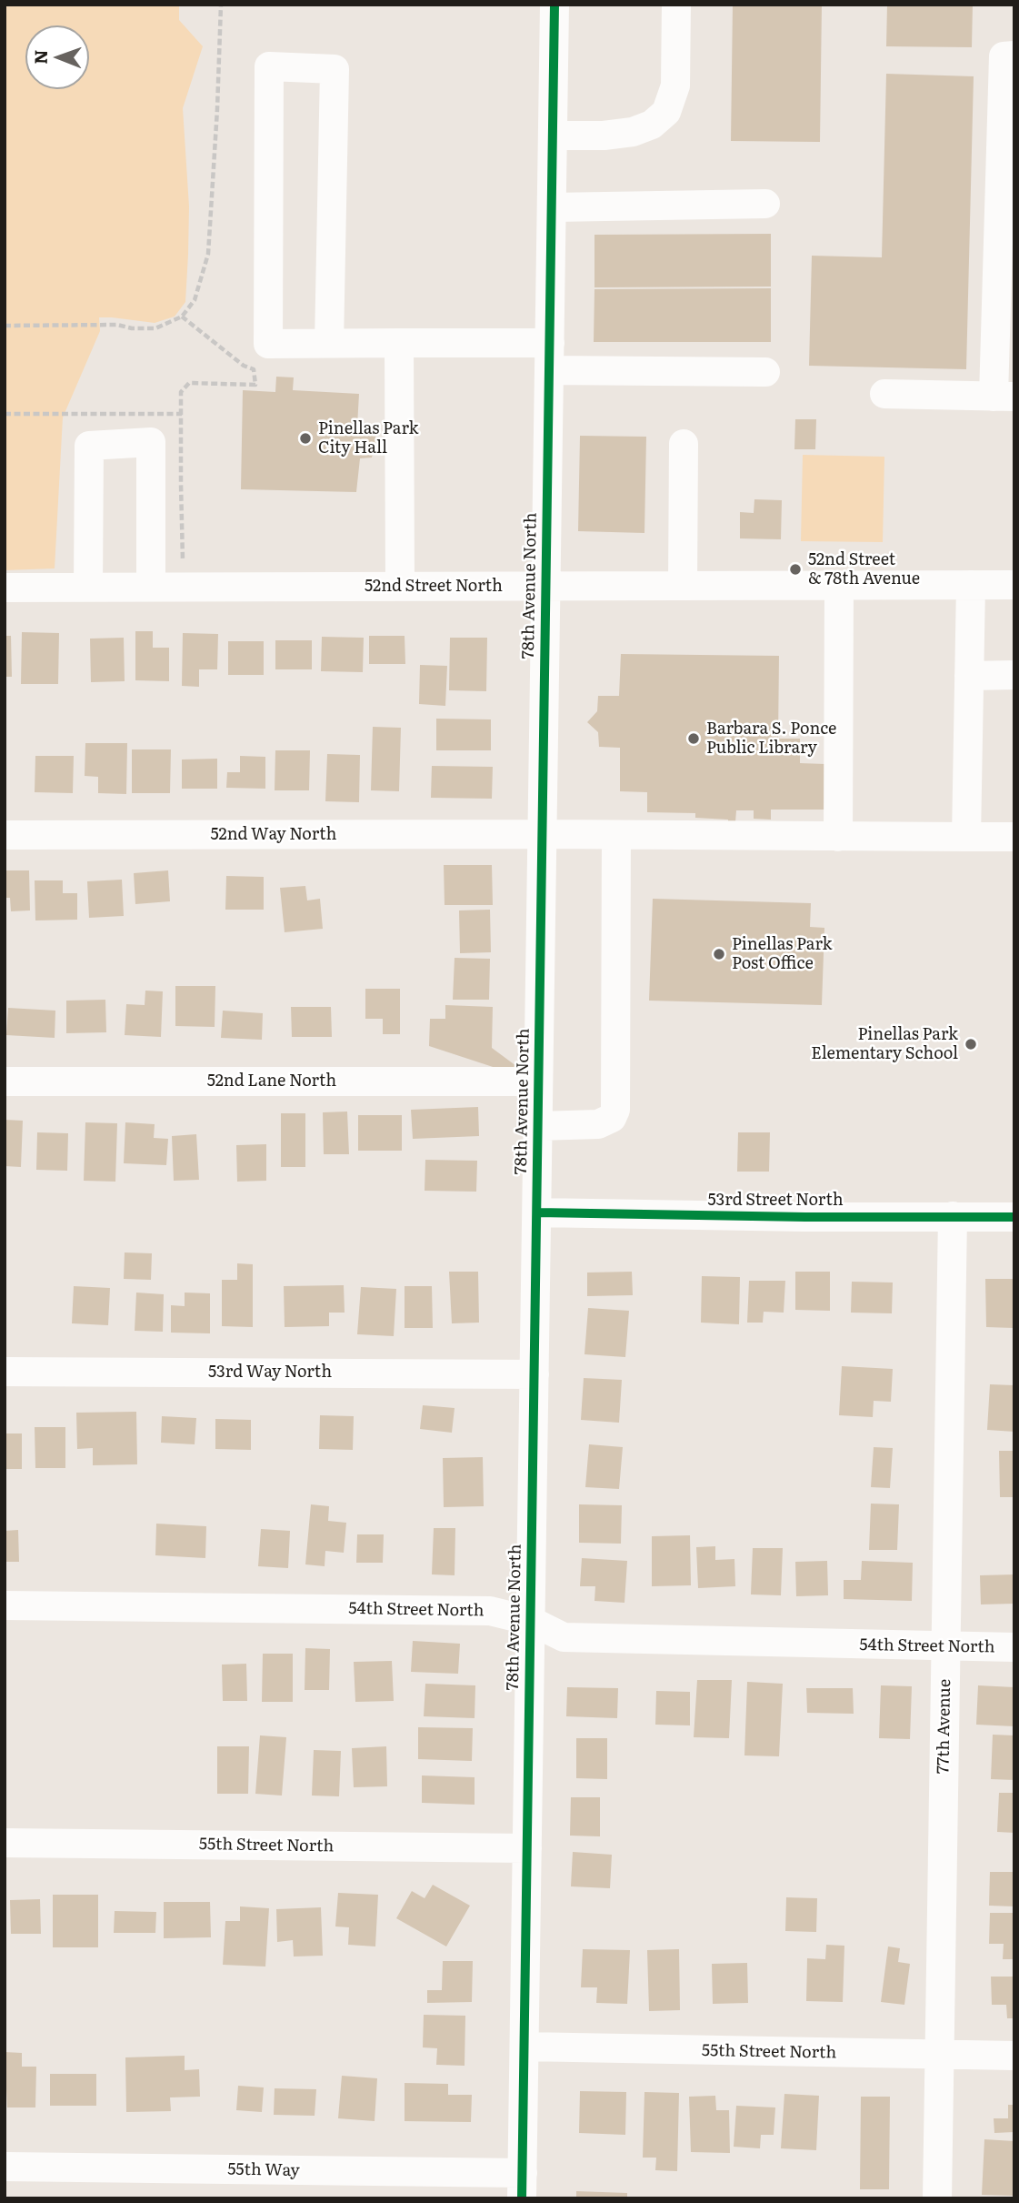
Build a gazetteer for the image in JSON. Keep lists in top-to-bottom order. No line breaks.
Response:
{"streets":{"street":["78th Avenue North","52nd Street North","52nd Way North","52nd Lane North","53rd Street North","53rd Way North","54th Street North","77th Avenue","55th Street North","55th Way"]},"crossings":[["78th Avenue North","52nd Street North"],["78th Avenue North","52nd Way North"],["78th Avenue North","52nd Lane North"],["78th Avenue North","53rd Street North"],["78th Avenue North","53rd Way North"],["78th Avenue North","54th Street North"],["78th Avenue North","55th Street North"],["78th Avenue North","55th Way"],["53rd Street North","77th Avenue"],["54th Street North","77th Avenue"],["77th Avenue","55th Street North"]],"places":["Pinellas Park City Hall","52nd Street & 78th Avenue","Barbara S. Ponce Public Library","Pinellas Park Post Office","Pinellas Park Elementary School"],"north":"left"}
